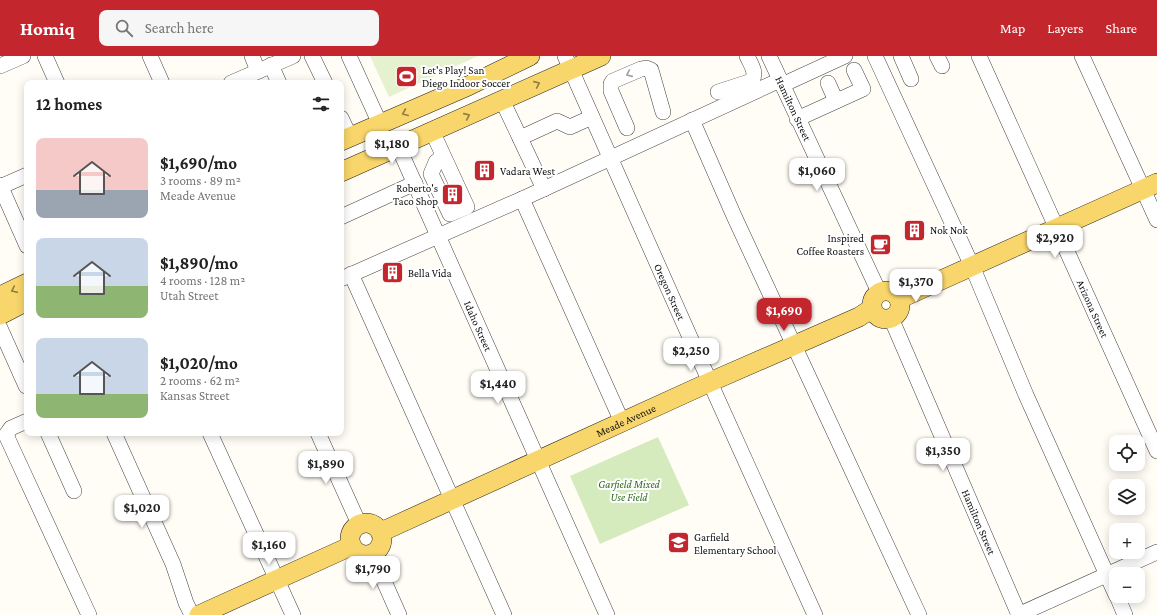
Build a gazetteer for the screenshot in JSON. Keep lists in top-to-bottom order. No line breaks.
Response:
{"streets":{"main road":["Meade Avenue"],"street":["Hamilton Street","Oregon Street","Arizona Street","Idaho Street"]},"crossings":[["Hamilton Street","Meade Avenue"],["Oregon Street","Meade Avenue"],["Idaho Street","Meade Avenue"]],"parks":["Garfield Mixed Use Field"],"places":{"sports":["Let's Play! San Diego Indoor Soccer"],"building":["Vadara West","Roberto's Taco Shop","Nok Nok","Bella Vida"],"cafe":["Inspired Coffee Roasters"],"school or university":["Garfield Elementary School"]},"page":{"header":"Homiq","search":"Search here","nav":["Map","Layers","Share"],"heading":"12 homes","list":[{"name":"$1,690/mo","note":"3 rooms · 89 m² · Meade Avenue"},{"name":"$1,890/mo","note":"4 rooms · 128 m² · Utah Street"},{"name":"$1,020/mo","note":"2 rooms · 62 m² · Kansas Street"}],"price":["$1,180","$1,060","$2,920","$1,370","$1,690","$2,250","$1,440","$1,350","$1,890","$1,020","$1,160","$1,790"],"map_buttons":["+","−"]}}
